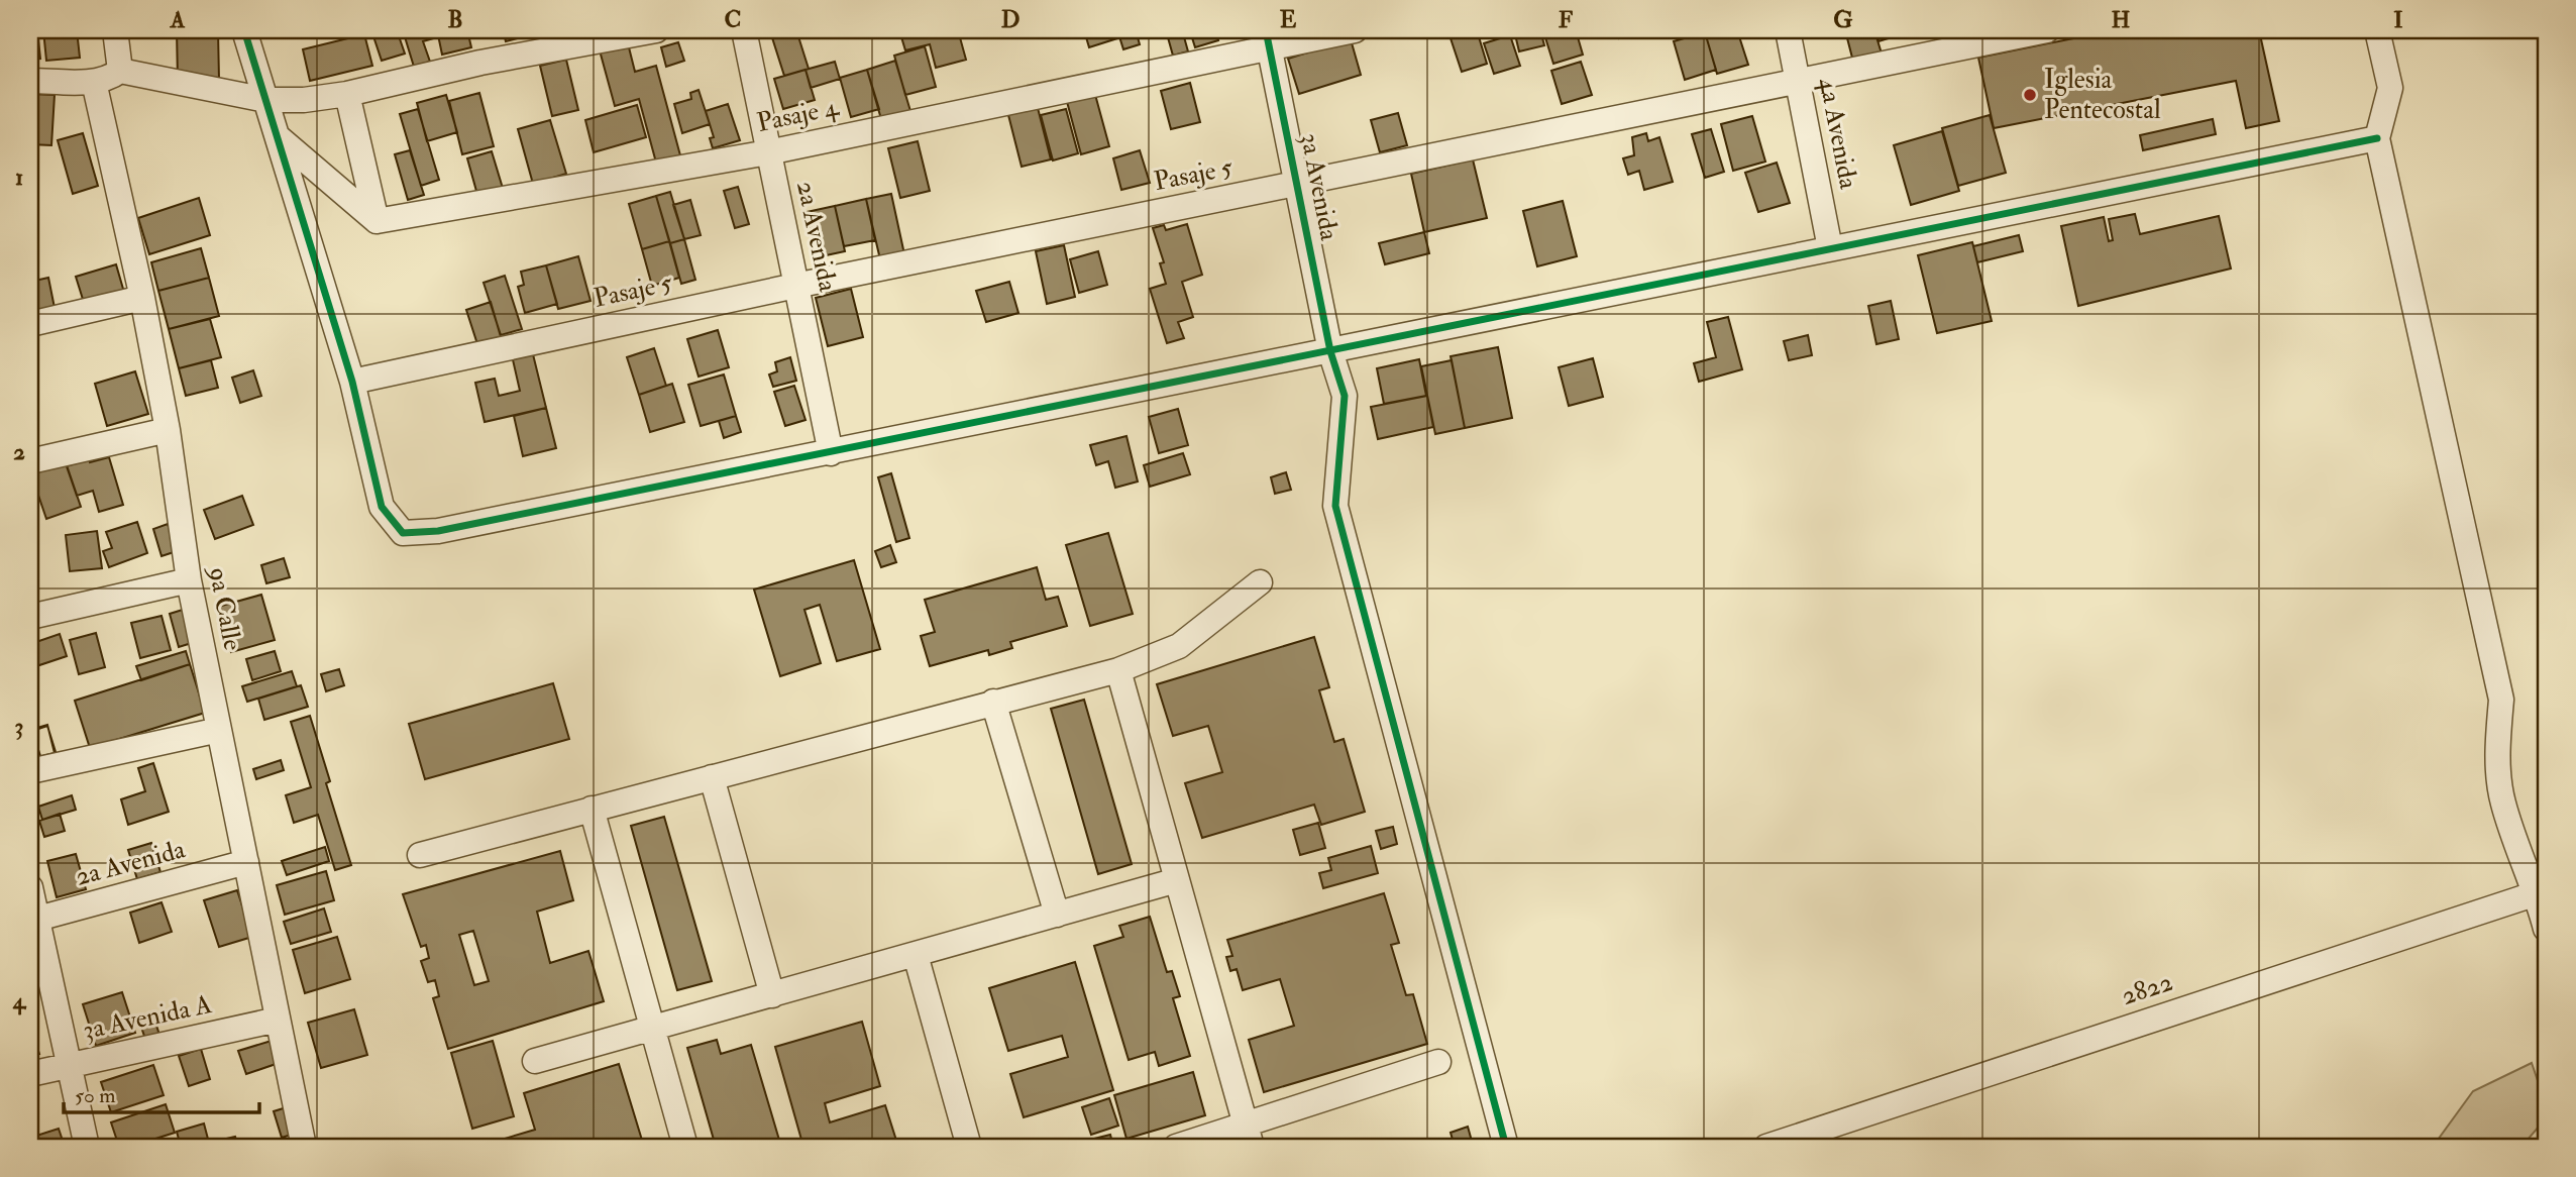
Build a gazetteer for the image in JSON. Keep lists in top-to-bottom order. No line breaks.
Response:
{"streets":{"street":["Pasaje 4","4a Avenida","Pasaje 5","3a Avenida","2a Avenida","9a Calle","2822","3a Avenida A"]},"crossings":[["Pasaje 4","3a Avenida"],["Pasaje 4","2a Avenida"],["4a Avenida","Pasaje 5"],["Pasaje 5","3a Avenida"],["Pasaje 5","2a Avenida"],["2a Avenida","9a Calle"],["9a Calle","3a Avenida A"]],"places":["Iglesia Pentecostal"],"scale_bar":"50 m","grid":{"columns":["A","B","C","D","E","F","G","H","I"],"rows":["1","2","3","4"]}}
